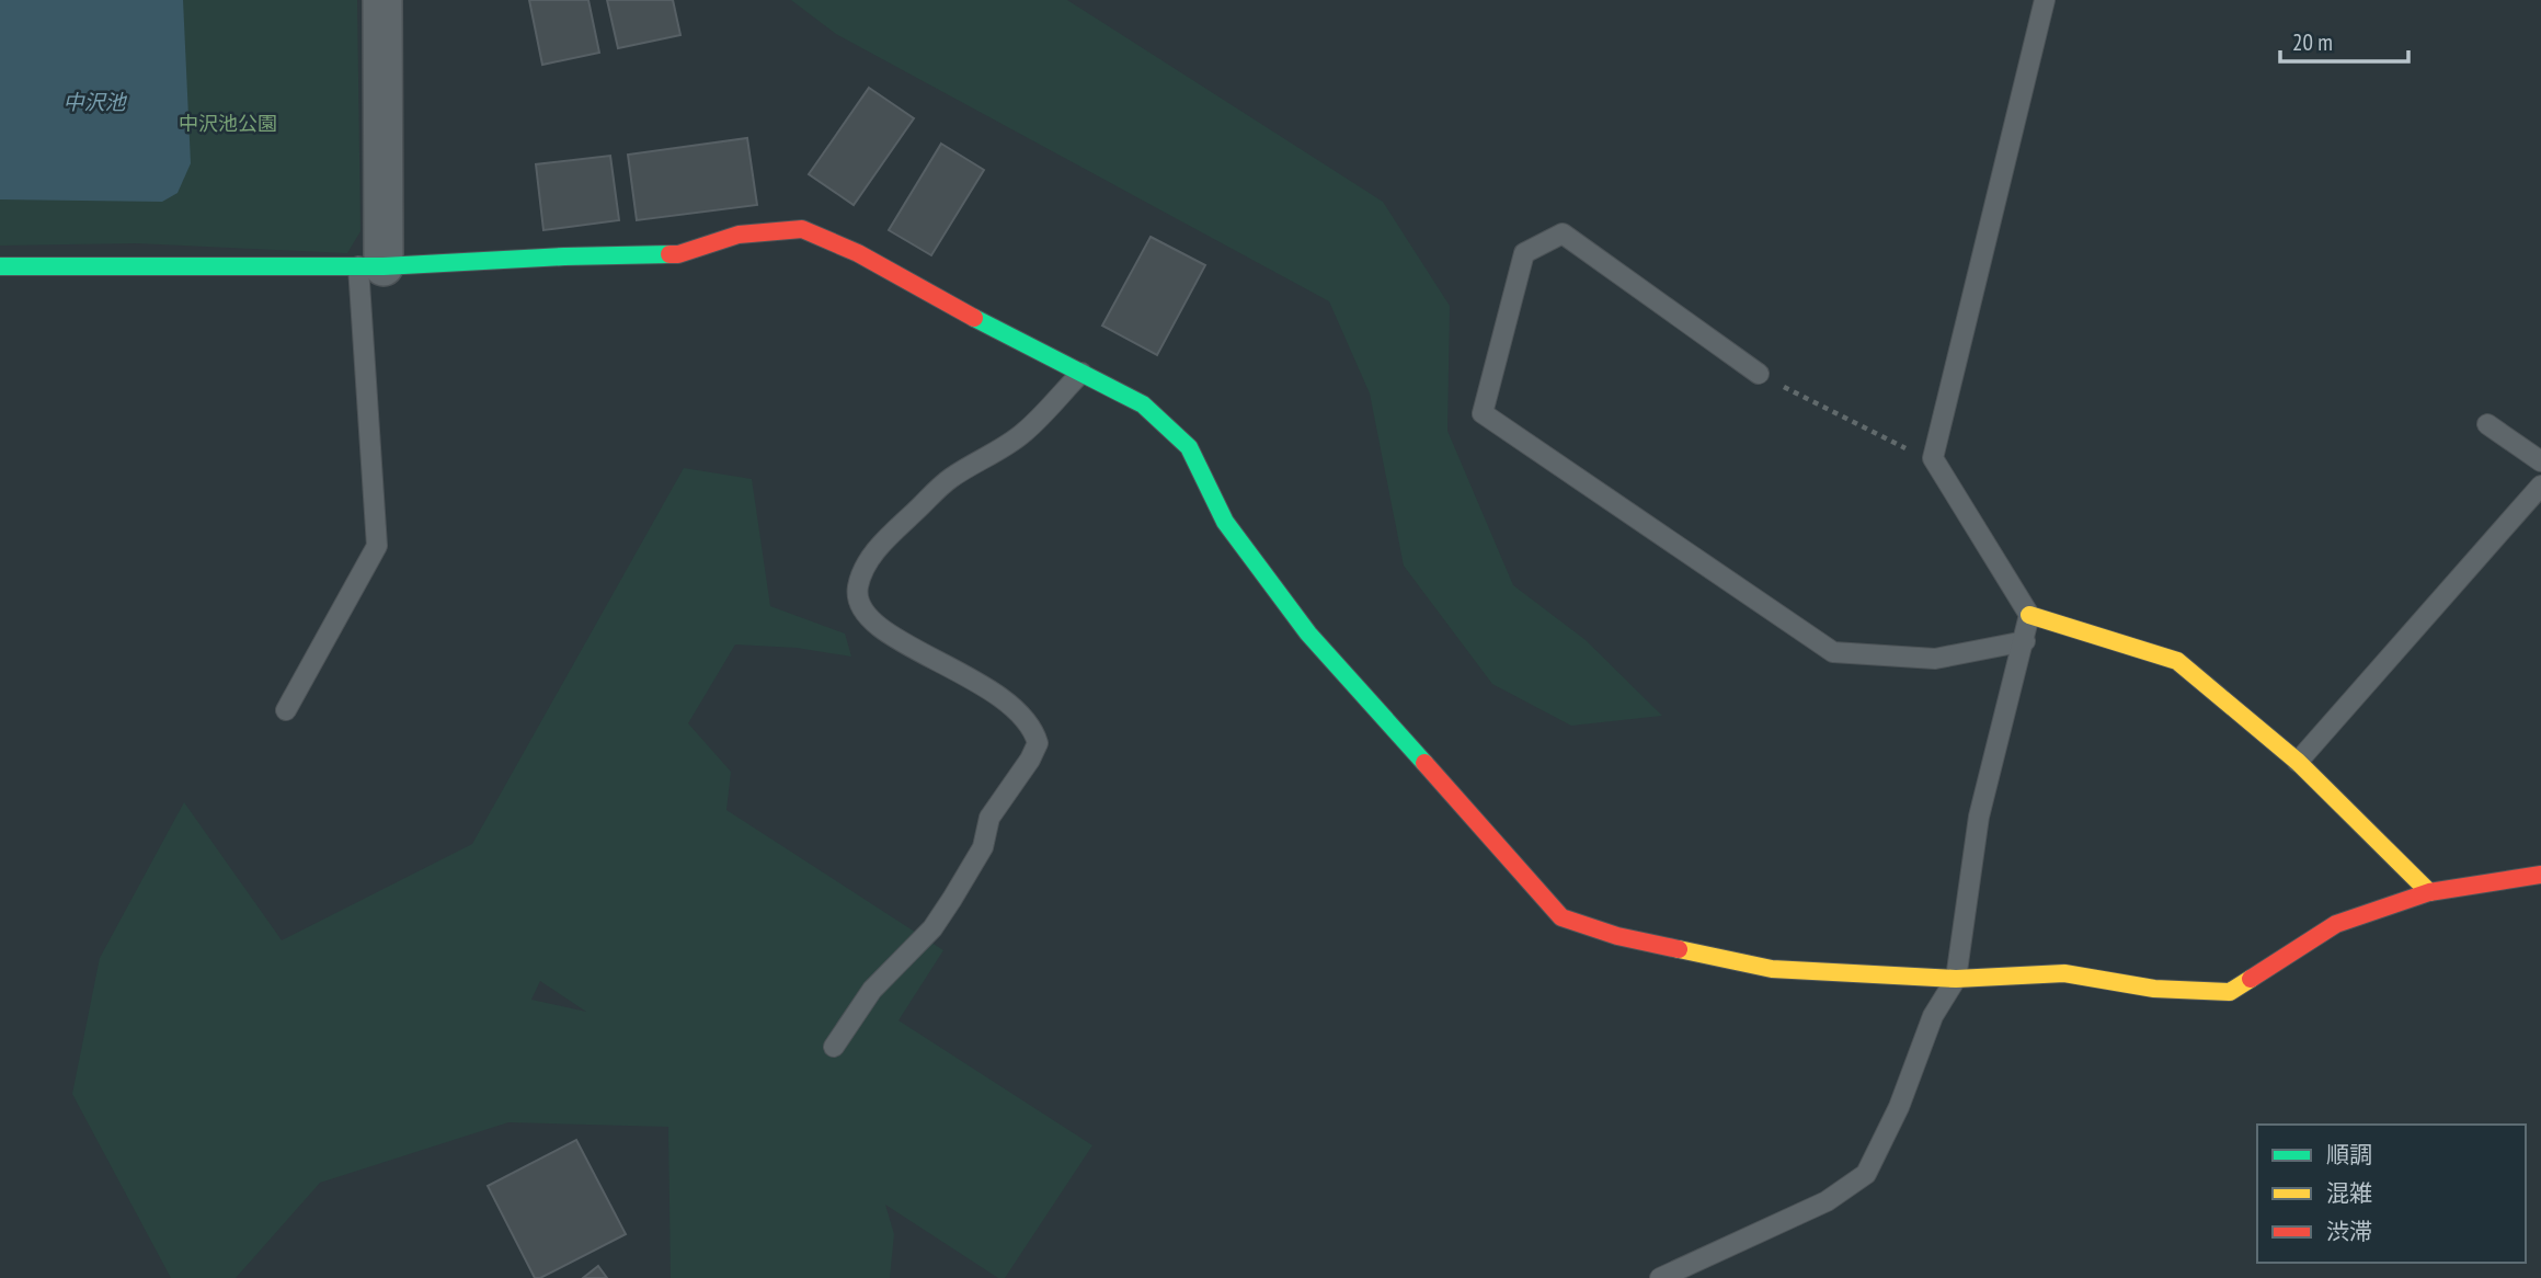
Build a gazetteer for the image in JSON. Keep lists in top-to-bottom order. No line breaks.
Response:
{"water":["中沢池"],"parks":["中沢池公園"],"legend":["順調","混雑","渋滞"],"scale_bar":"20 m"}
